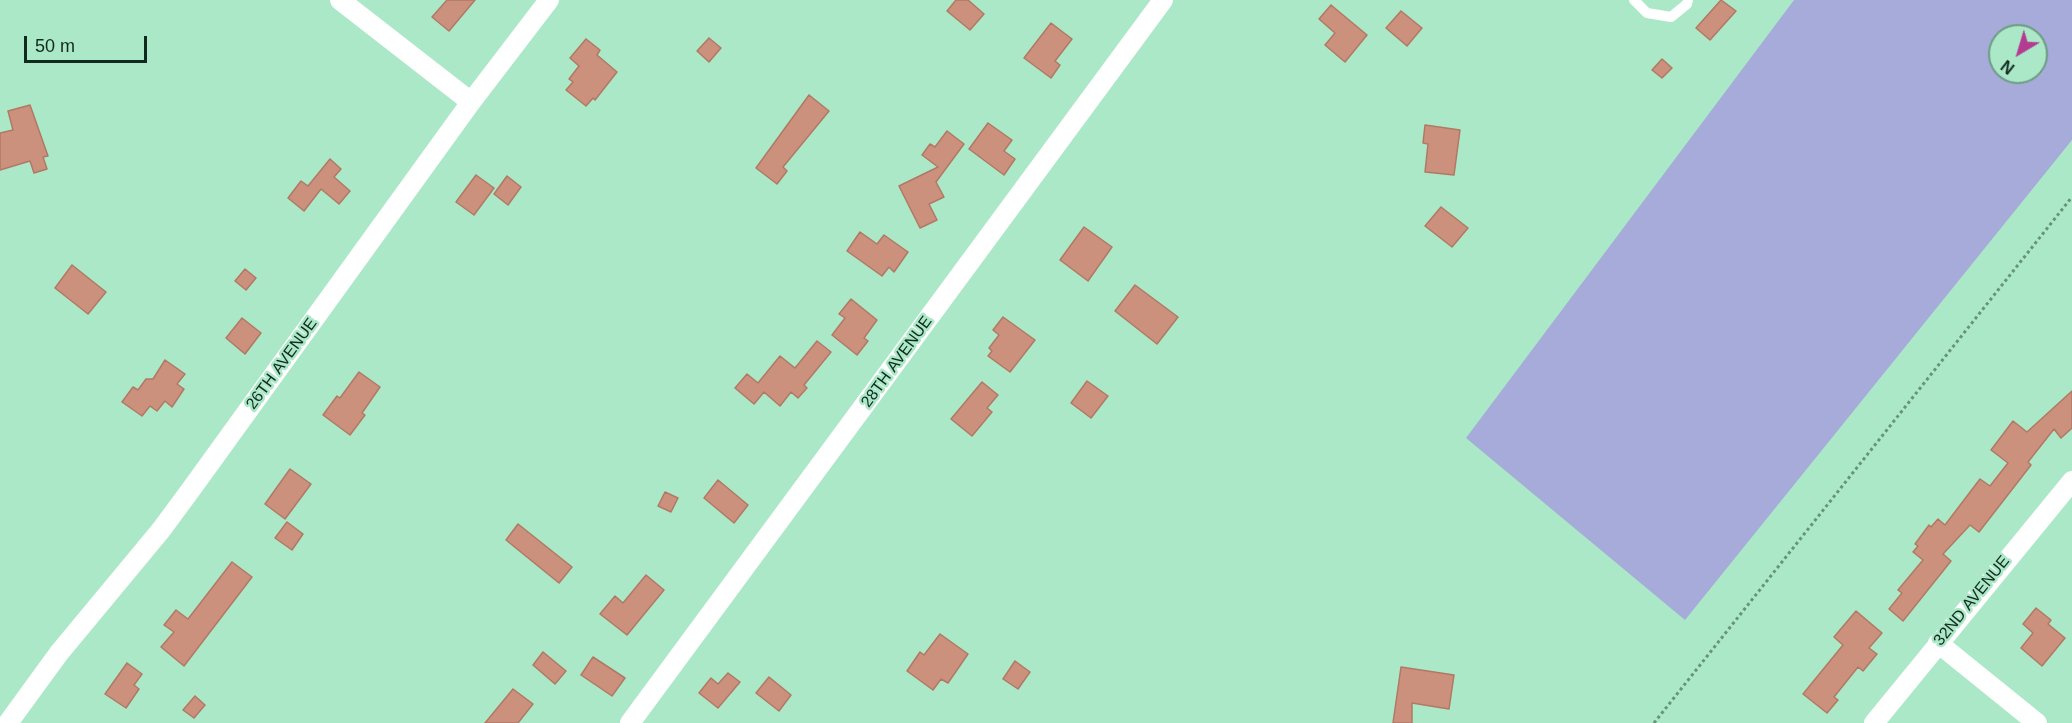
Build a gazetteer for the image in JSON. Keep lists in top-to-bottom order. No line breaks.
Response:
{"streets":{"street":["28TH AVENUE","26TH AVENUE","32ND AVENUE"]},"scale_bar":"50 m","north":"bottom left"}
